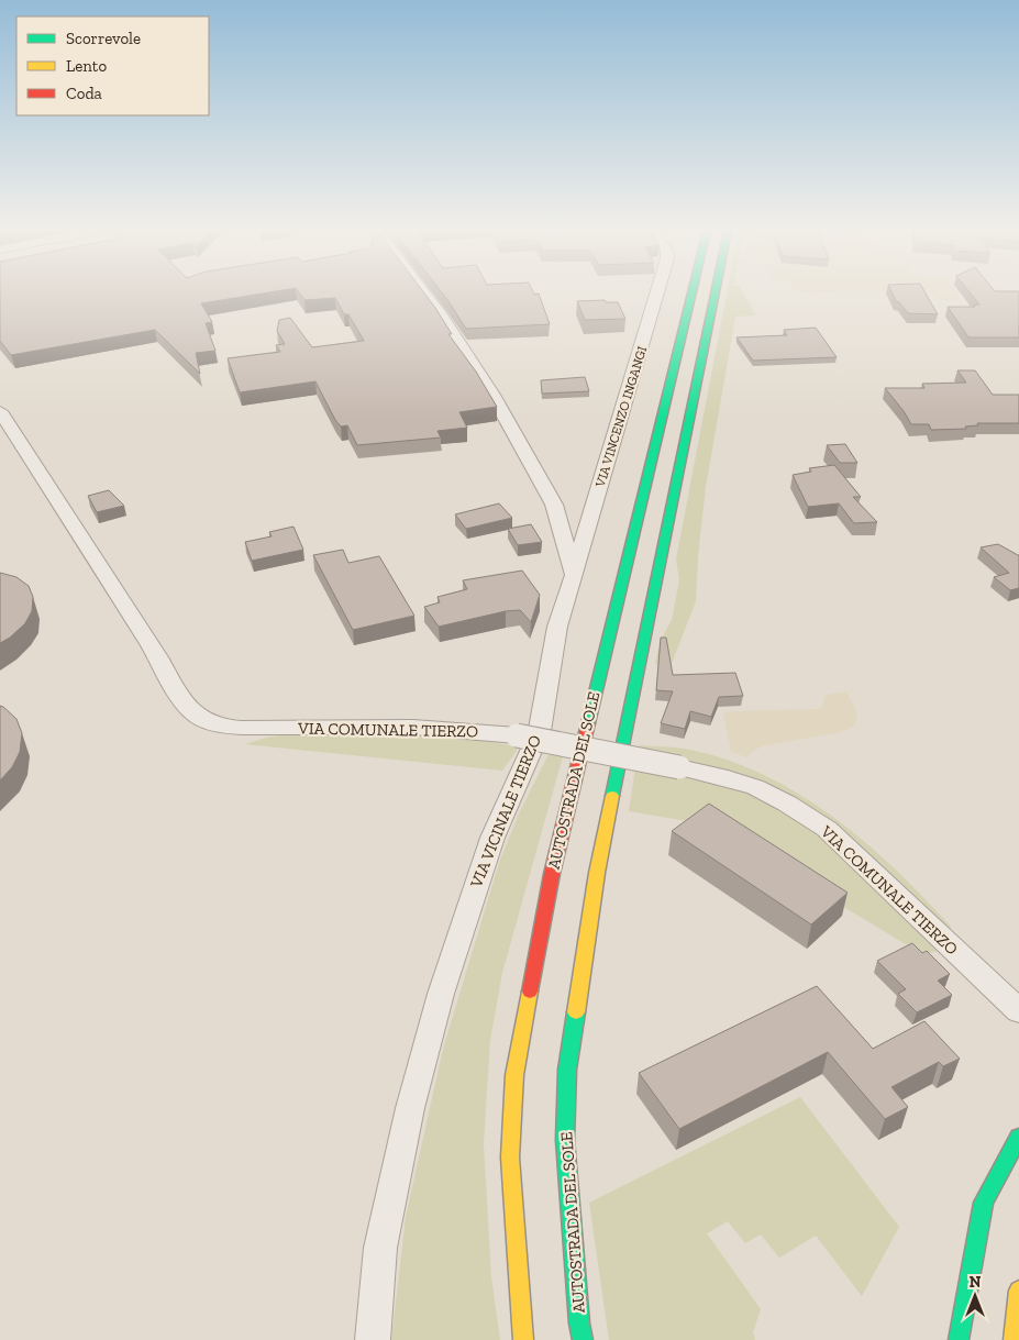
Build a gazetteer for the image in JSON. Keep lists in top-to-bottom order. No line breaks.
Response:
{"streets":{"main road":["AUTOSTRADA DEL SOLE"],"street":["VIA VINCENZO INGANGI","VIA COMUNALE TIERZO","VIA VICINALE TIERZO"]},"crossings":[["VIA VINCENZO INGANGI","VIA VICINALE TIERZO"]],"legend":["Scorrevole","Lento","Coda"],"north":"top"}
